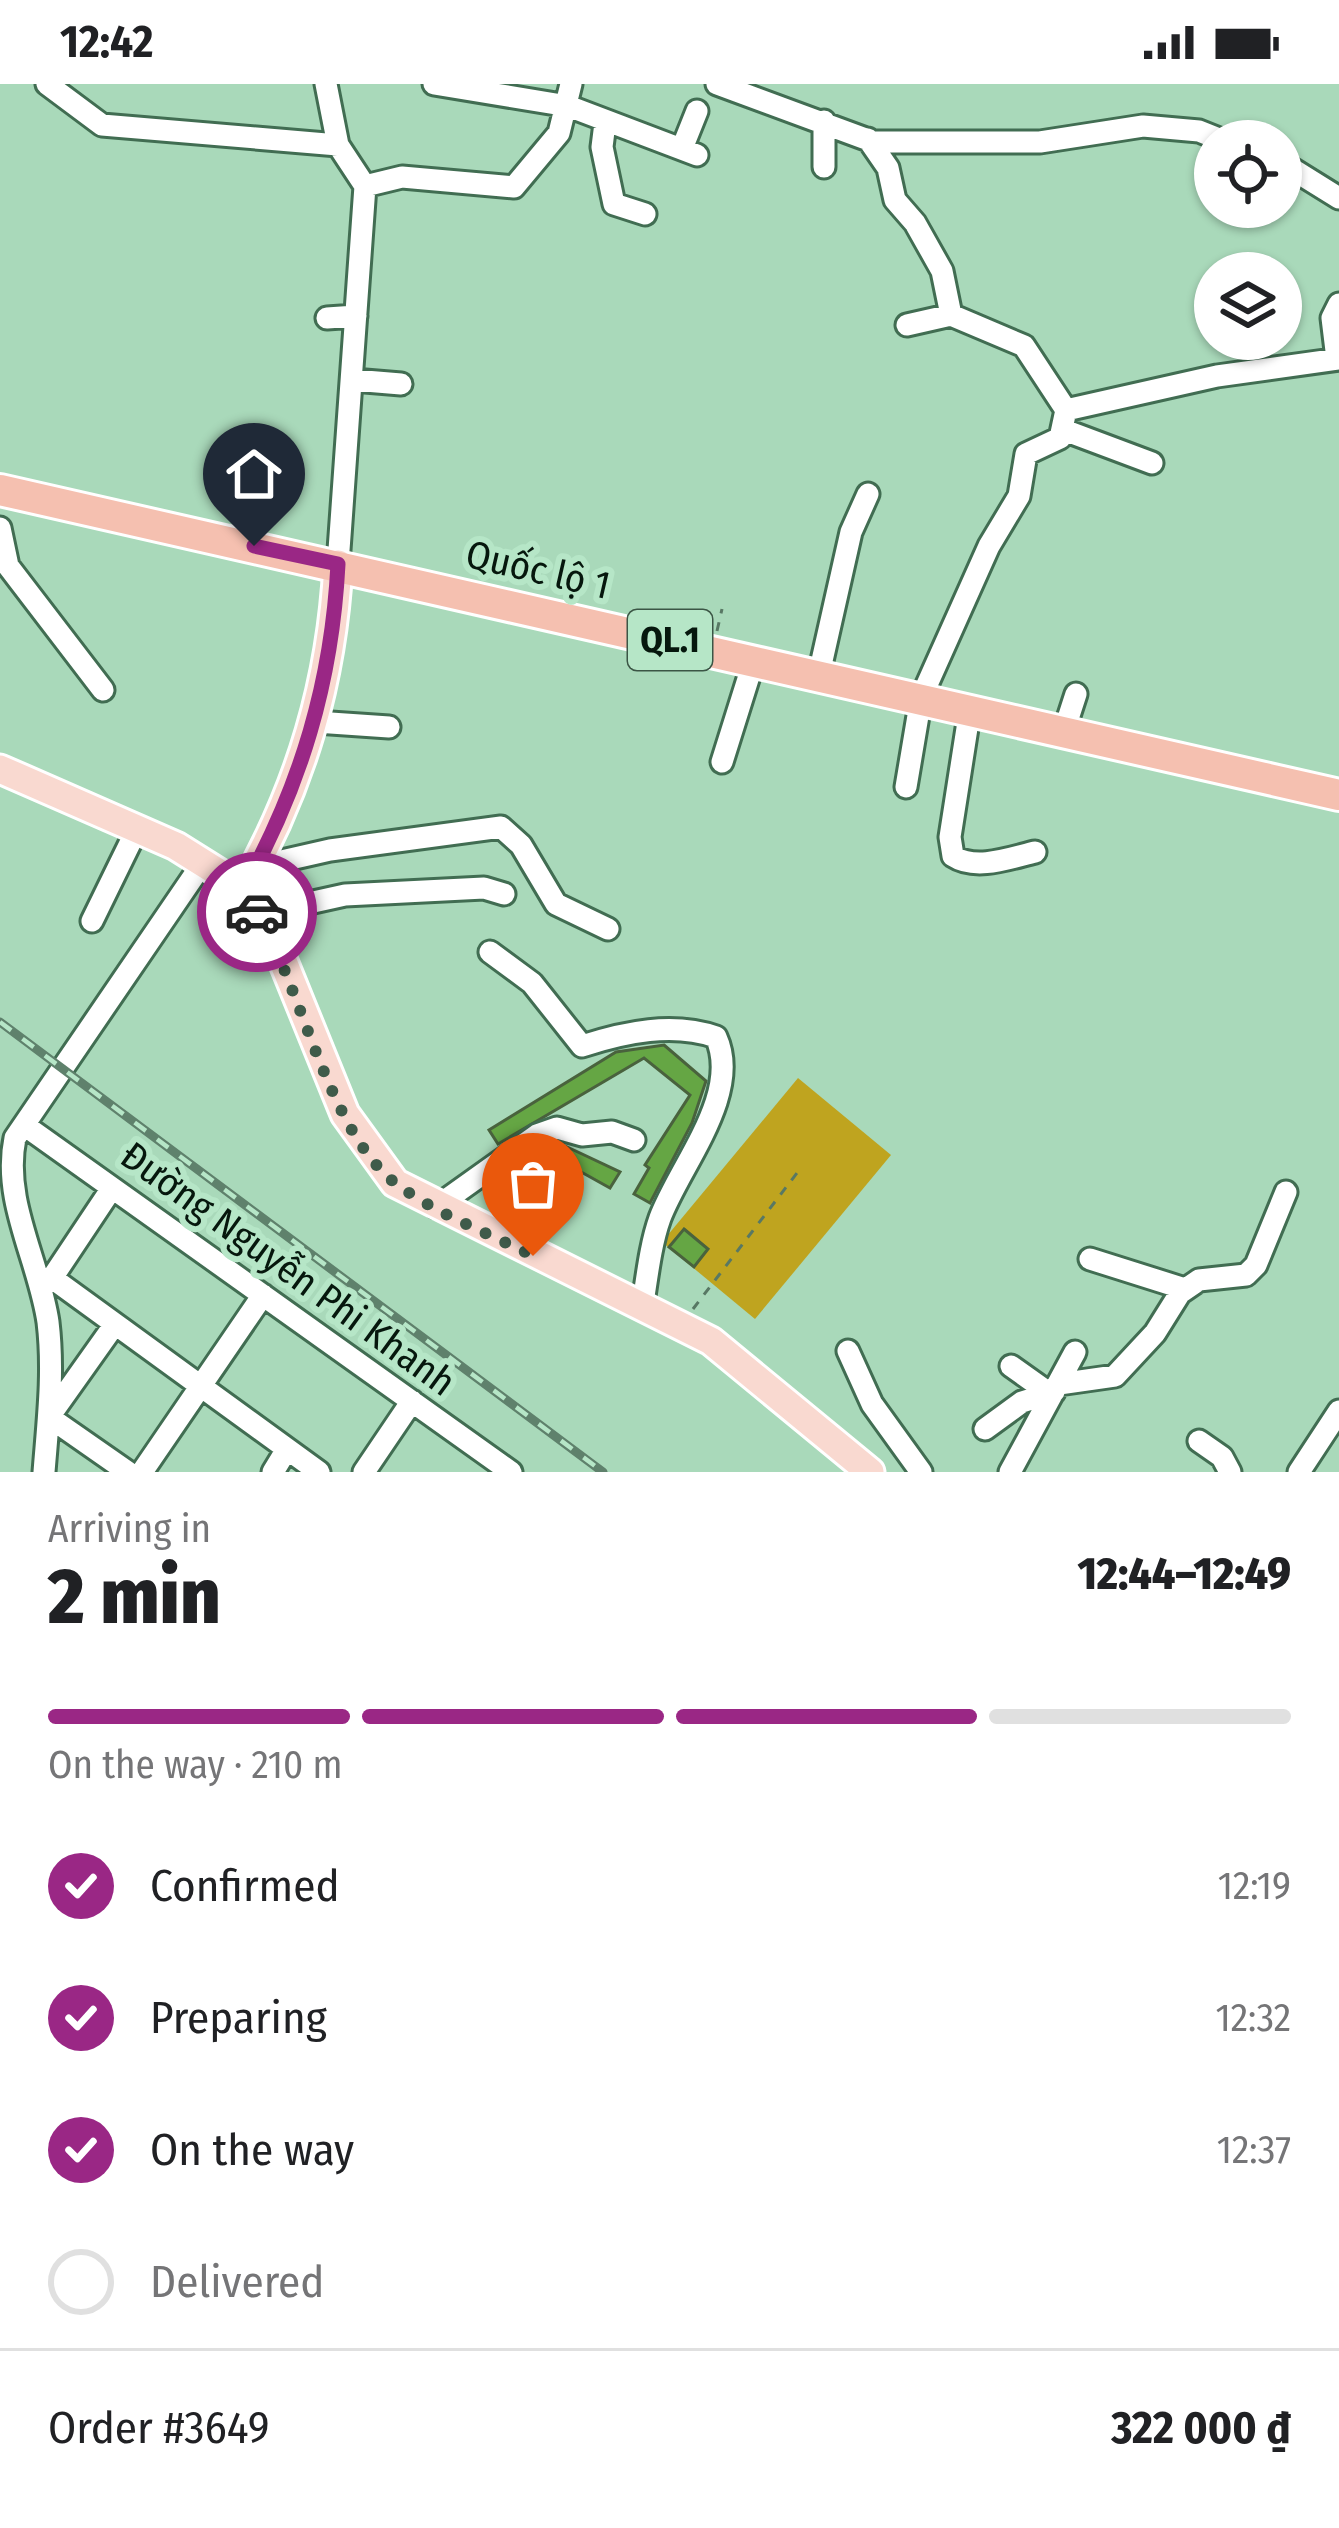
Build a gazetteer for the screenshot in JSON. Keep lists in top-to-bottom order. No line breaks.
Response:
{"streets":{"highway":["Quốc lộ 1","QL.1"],"street":["Đường Nguyễn Phi Khanh"]},"page":{"status":"12:42","heading":["2 min","Arriving in","12:44–12:49"],"panel":["Order #3649","322 000 ₫"],"bar":"On the way · 210 m","list":[["Confirmed","12:19"],["Preparing","12:32"],["On the way","12:37"],"Delivered"]}}
